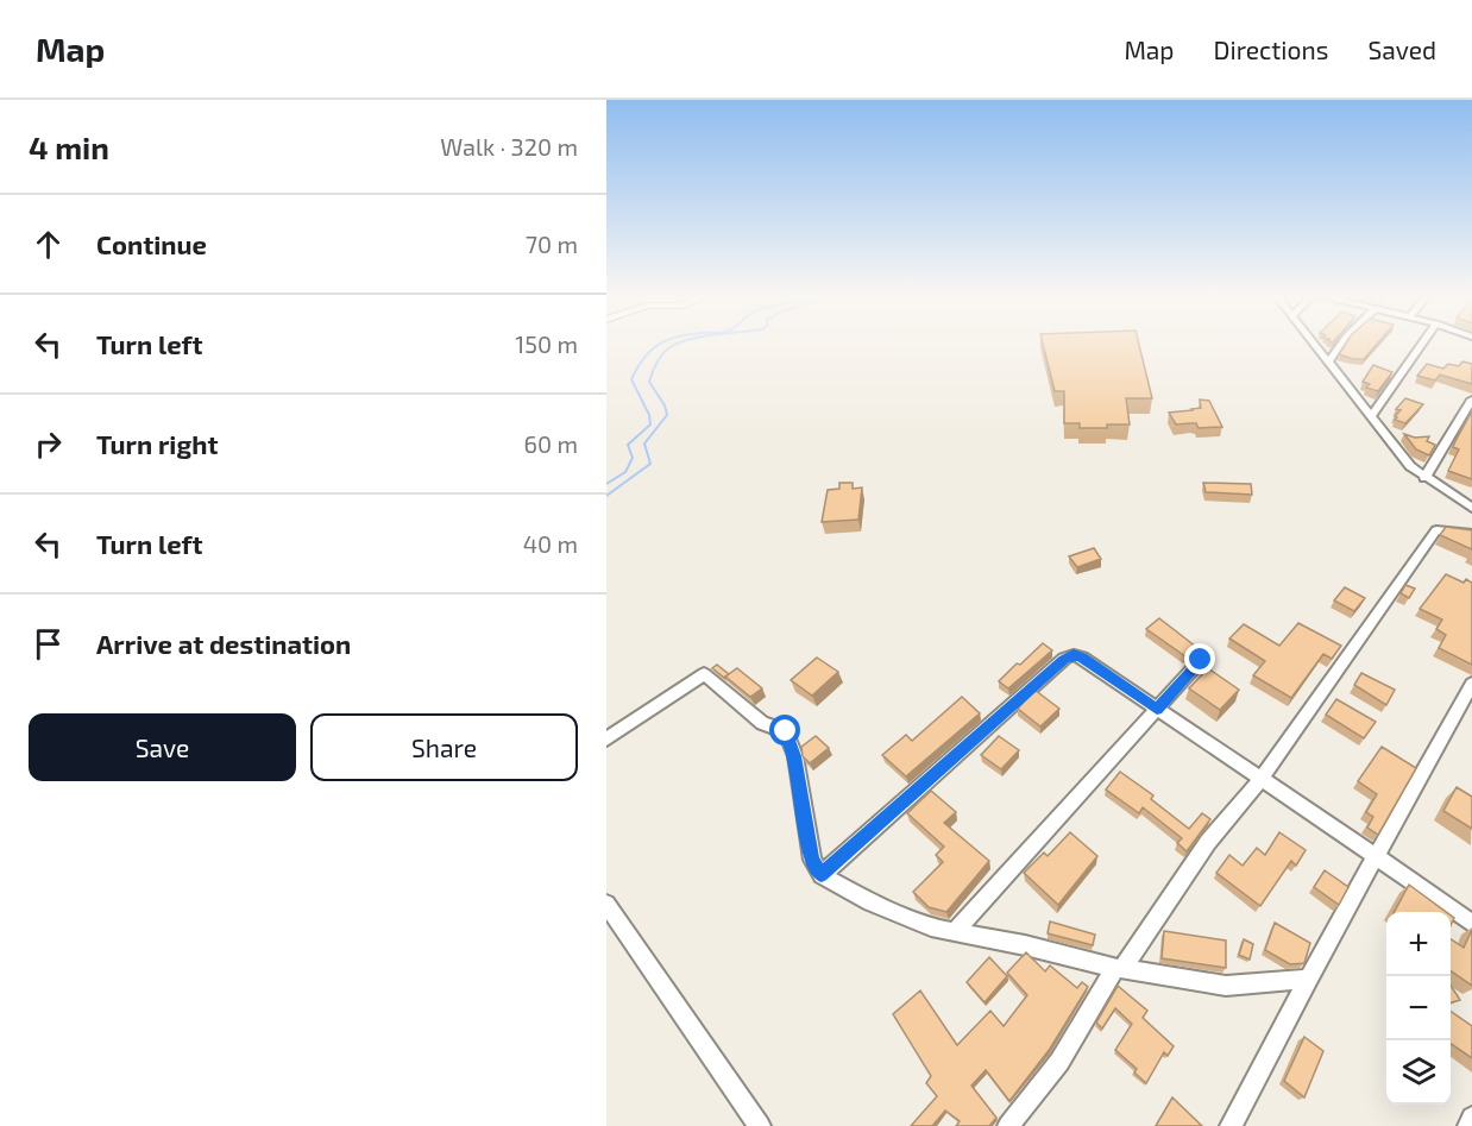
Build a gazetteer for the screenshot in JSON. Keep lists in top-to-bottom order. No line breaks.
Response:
{"page":{"header":"Map","nav":["Map","Directions","Saved"],"heading":["4 min","Walk · 320 m"],"list":[["Continue","70 m"],["Turn left","150 m"],["Turn right","60 m"],["Turn left","40 m"],"Arrive at destination"],"buttons":["Save","Share"],"map_buttons":["+","−"]}}
